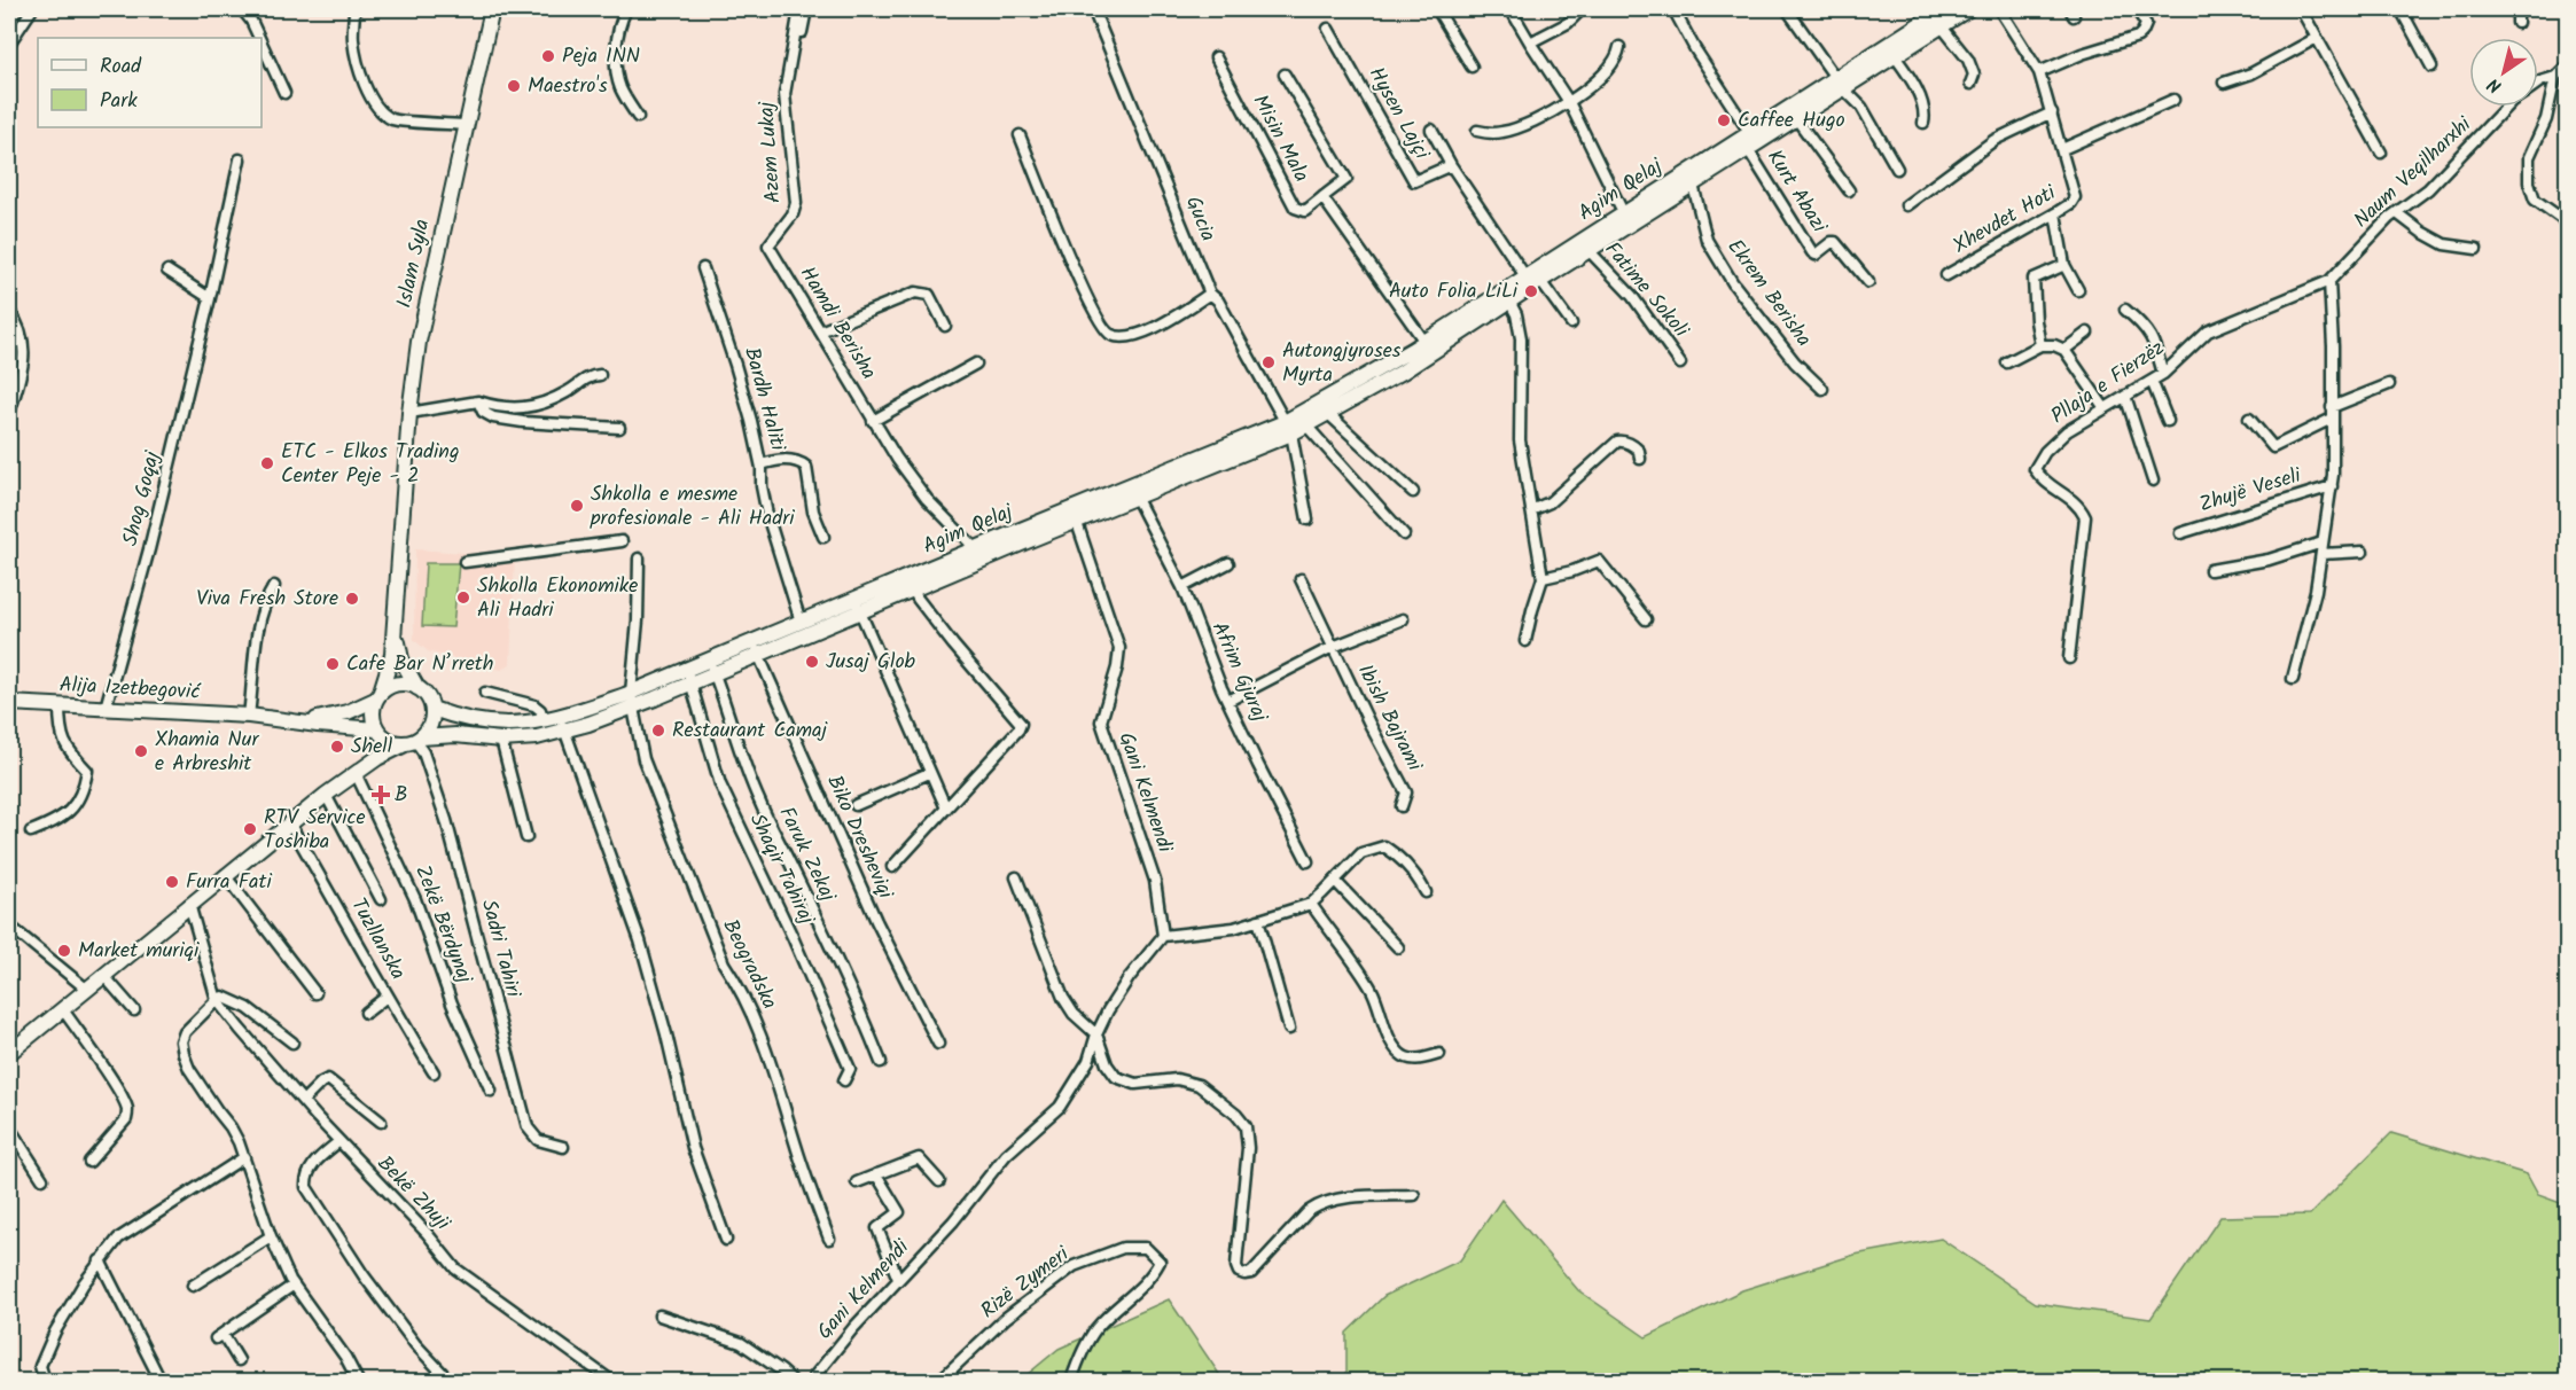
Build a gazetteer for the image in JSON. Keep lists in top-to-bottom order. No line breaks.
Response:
{"streets":{"main road":["Agim Qelaj","Islam Syla","Alija Izetbegović"],"street":["Hysen Lajçi","Misin Mala","Azem Lukaj","Naum Veqilharxhi","Kurt Abazi","Gucia","Xhevdet Hoti","Fatime Sokoli","Ekrem Berisha","Hamdi Berisha","Pllaja e Fierzëz","Bardh Haliti","Zhujë Veseli","Shog Goqaj","Afrim Gjuraj","Ibish Bajrami","Gani Kelmendi","Biko Dresheviqi","Faruk Zekaj","Shaqir Tahiraj","Zekë Bërdynaj","Tuzllanska","Sadri Tahiri","Beogradska","Bekë Zhuji","Rizë Zymeri"]},"crossings":[["Hysen Lajçi","Agim Qelaj"],["Misin Mala","Agim Qelaj"],["Azem Lukaj","Hamdi Berisha"],["Naum Veqilharxhi","Pllaja e Fierzëz"],["Naum Veqilharxhi","Zhujë Veseli"],["Agim Qelaj","Kurt Abazi"],["Agim Qelaj","Gucia"],["Agim Qelaj","Islam Syla"],["Agim Qelaj","Fatime Sokoli"],["Agim Qelaj","Ekrem Berisha"],["Agim Qelaj","Hamdi Berisha"],["Agim Qelaj","Bardh Haliti"],["Agim Qelaj","Afrim Gjuraj"],["Agim Qelaj","Alija Izetbegović"],["Agim Qelaj","Gani Kelmendi"],["Agim Qelaj","Biko Dresheviqi"],["Agim Qelaj","Faruk Zekaj"],["Agim Qelaj","Shaqir Tahiraj"],["Agim Qelaj","Sadri Tahiri"],["Agim Qelaj","Beogradska"],["Islam Syla","Alija Izetbegović"],["Islam Syla","Sadri Tahiri"],["Pllaja e Fierzëz","Zhujë Veseli"],["Shog Goqaj","Alija Izetbegović"],["Afrim Gjuraj","Ibish Bajrami"],["Alija Izetbegović","Sadri Tahiri"]],"places":{"other":["Peja INN","Maestro's","Caffee Hugo","Auto Folia LiLi","Autongjyroses Myrta","ETC - Elkos Trading Center Peje - 2","Shkolla e mesme profesionale - Ali Hadri","Shkolla Ekonomike Ali Hadri","Viva Fresh Store","Jusaj Glob","Cafe Bar N’rreth","Restaurant Camaj","Shell","Xhamia Nur e Arbreshit","RTV Service Toshiba","Furra Fati","Market muriqi"],"health":["B"]},"legend":["Road","Park"],"north":"bottom left"}
